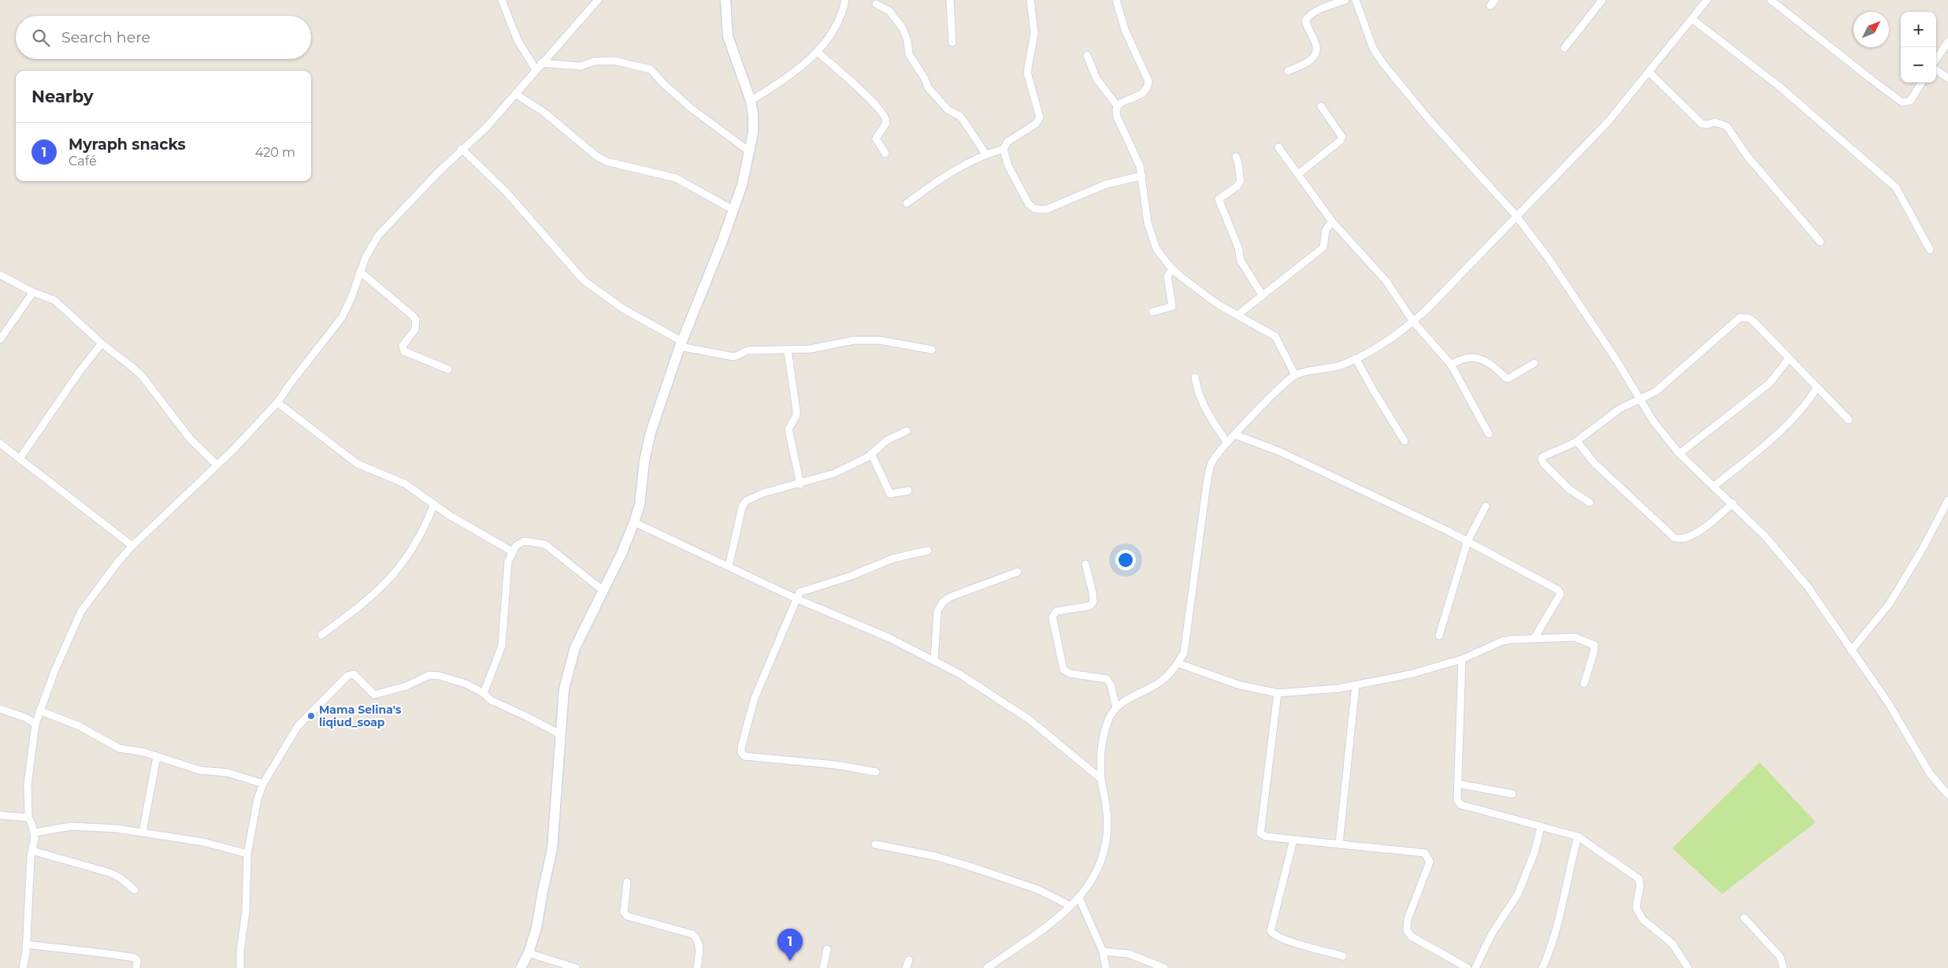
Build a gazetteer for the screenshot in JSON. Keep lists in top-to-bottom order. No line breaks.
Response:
{"places":["Mama Selina's liqiud_soap"],"north":"top right","page":{"map_buttons":["+","−"],"search":"Search here","heading":"Nearby","list":[{"mark":"1","name":"Myraph snacks","note":"Café","value":"420 m"}],"pins":"1"}}
